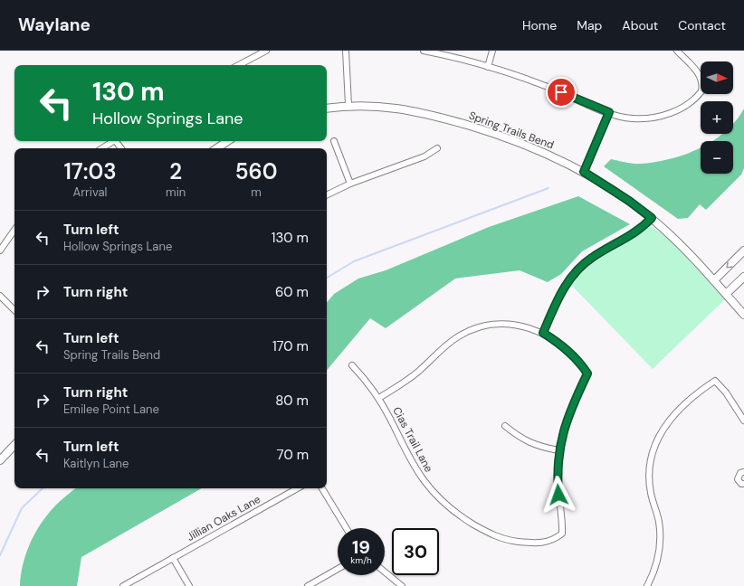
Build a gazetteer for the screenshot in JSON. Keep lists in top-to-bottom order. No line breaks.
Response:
{"streets":{"street":["Spring Trails Bend","Cias Trail Lane","Jillian Oaks Lane"]},"north":"right","page":{"header":"Waylane","nav":["Home","Map","About","Contact"],"map_buttons":["+","−"],"turn":["130 m","Hollow Springs Lane"],"eta":["17:03","Arrival","2","min","560","m"],"list":[{"name":"Turn left","note":"Hollow Springs Lane","value":"130 m"},{"name":"Turn right","value":"60 m"},{"name":"Turn left","note":"Spring Trails Bend","value":"170 m"},{"name":"Turn right","note":"Emilee Point Lane","value":"80 m"},{"name":"Turn left","note":"Kaitlyn Lane","value":"70 m"}],"speed":"19 km/h","limit":"30"}}
